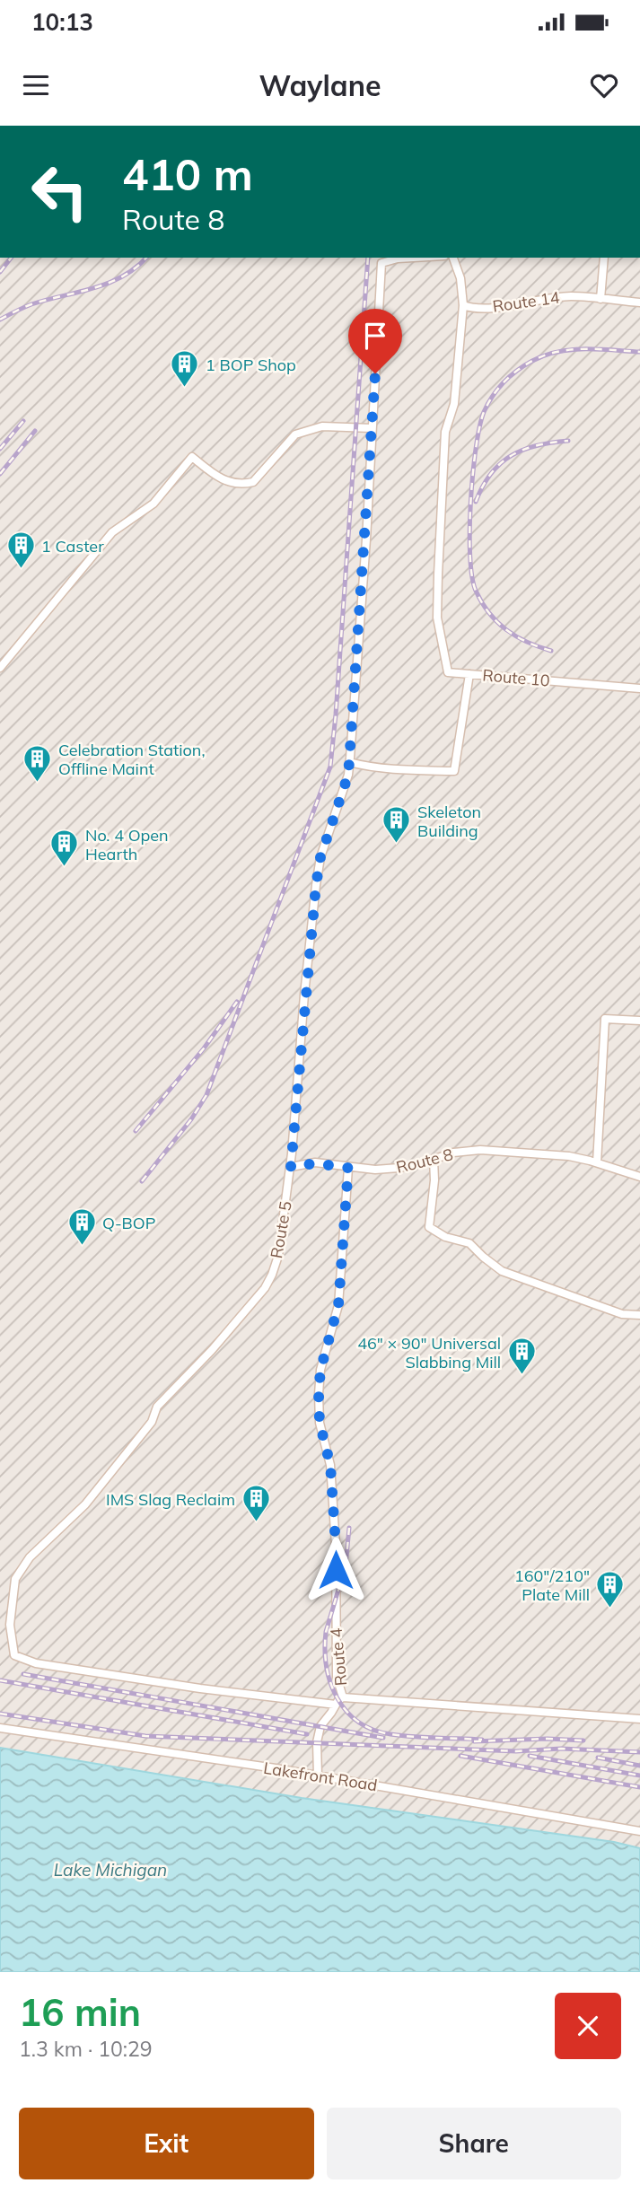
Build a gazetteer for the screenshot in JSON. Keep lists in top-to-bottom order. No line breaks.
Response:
{"streets":{"street":["Route 14","Route 10","Route 8","Route 5","Route 4","Lakefront Road"]},"crossings":[["Route 14","Route 10"],["Route 8","Route 5"],["Route 8","Route 4"],["Route 5","Route 4"],["Route 4","Lakefront Road"]],"water":["Lake Michigan"],"places":{"building":["1 BOP Shop","1 Caster","Celebration Station, Offline Maint","Skeleton Building","No. 4 Open Hearth","Q-BOP","46\" × 90\" Universal Slabbing Mill","IMS Slag Reclaim","160\"/210\" Plate Mill"]},"page":{"status":"10:13","header":"Waylane","turn":["410 m","Route 8"],"heading":["16 min","1.3 km · 10:29"],"buttons":["Exit","Share"]}}
